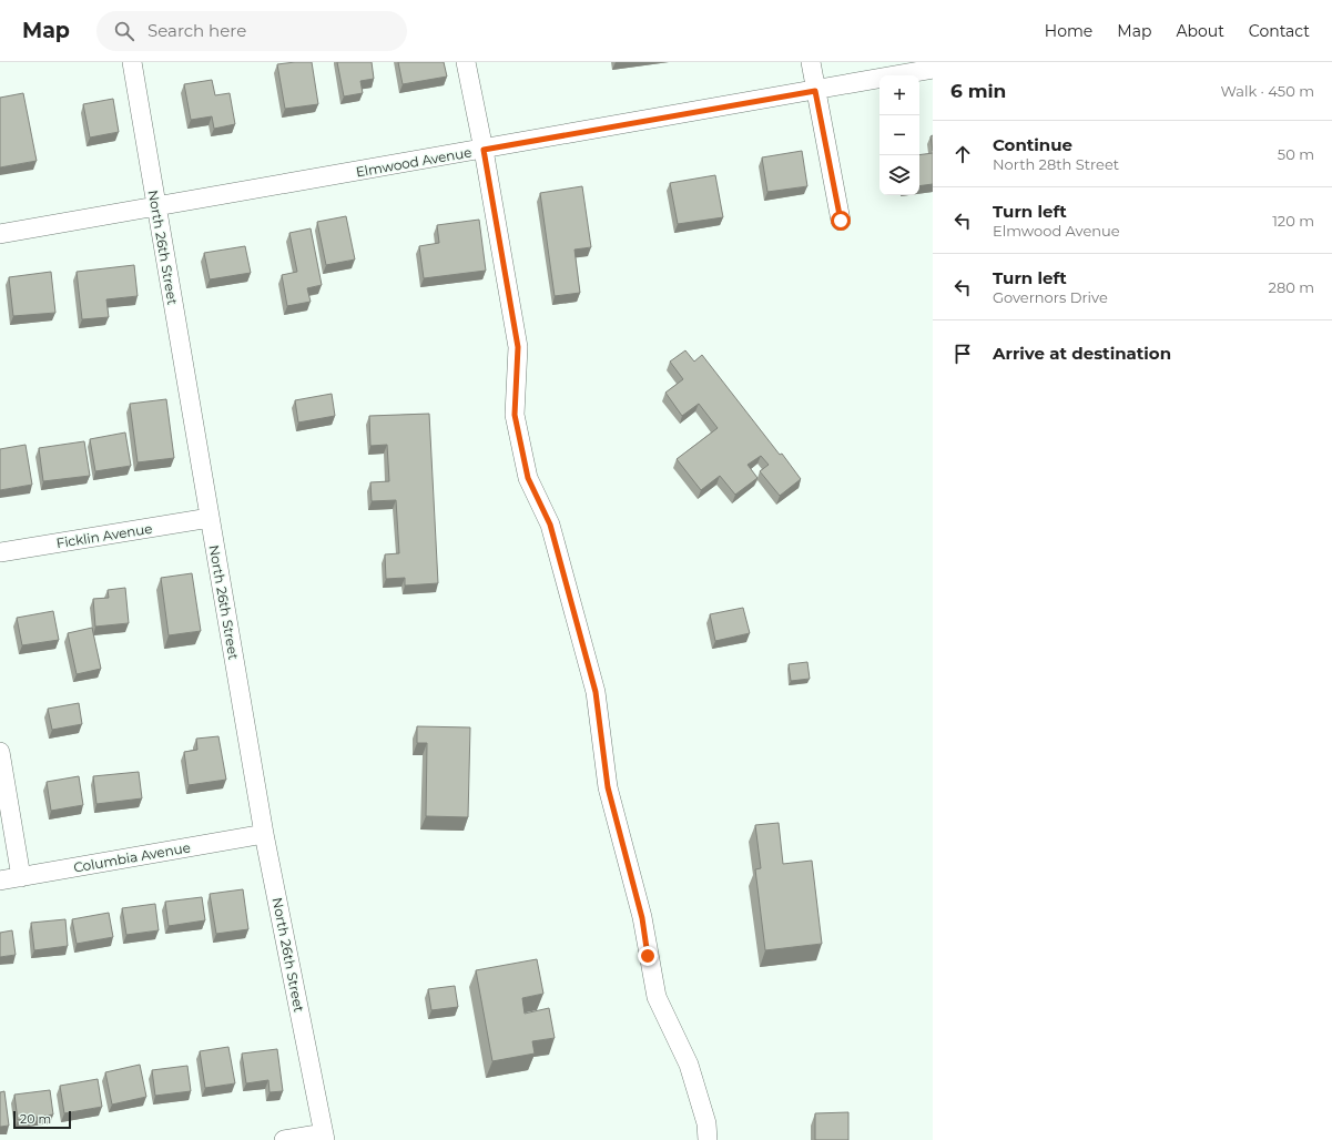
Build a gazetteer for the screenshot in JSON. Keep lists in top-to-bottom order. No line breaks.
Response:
{"streets":{"street":["Elmwood Avenue","North 26th Street","Ficklin Avenue","Columbia Avenue"]},"crossings":[["Elmwood Avenue","North 26th Street"],["North 26th Street","Ficklin Avenue"],["North 26th Street","Columbia Avenue"]],"scale_bar":"20 m","page":{"header":"Map","search":"Search here","nav":["Home","Map","About","Contact"],"heading":["6 min","Walk · 450 m"],"map_buttons":["+","−"],"list":[["Continue","North 28th Street","50 m"],["Turn left","Elmwood Avenue","120 m"],["Turn left","Governors Drive","280 m"],"Arrive at destination"],"scale":"20 m"}}
